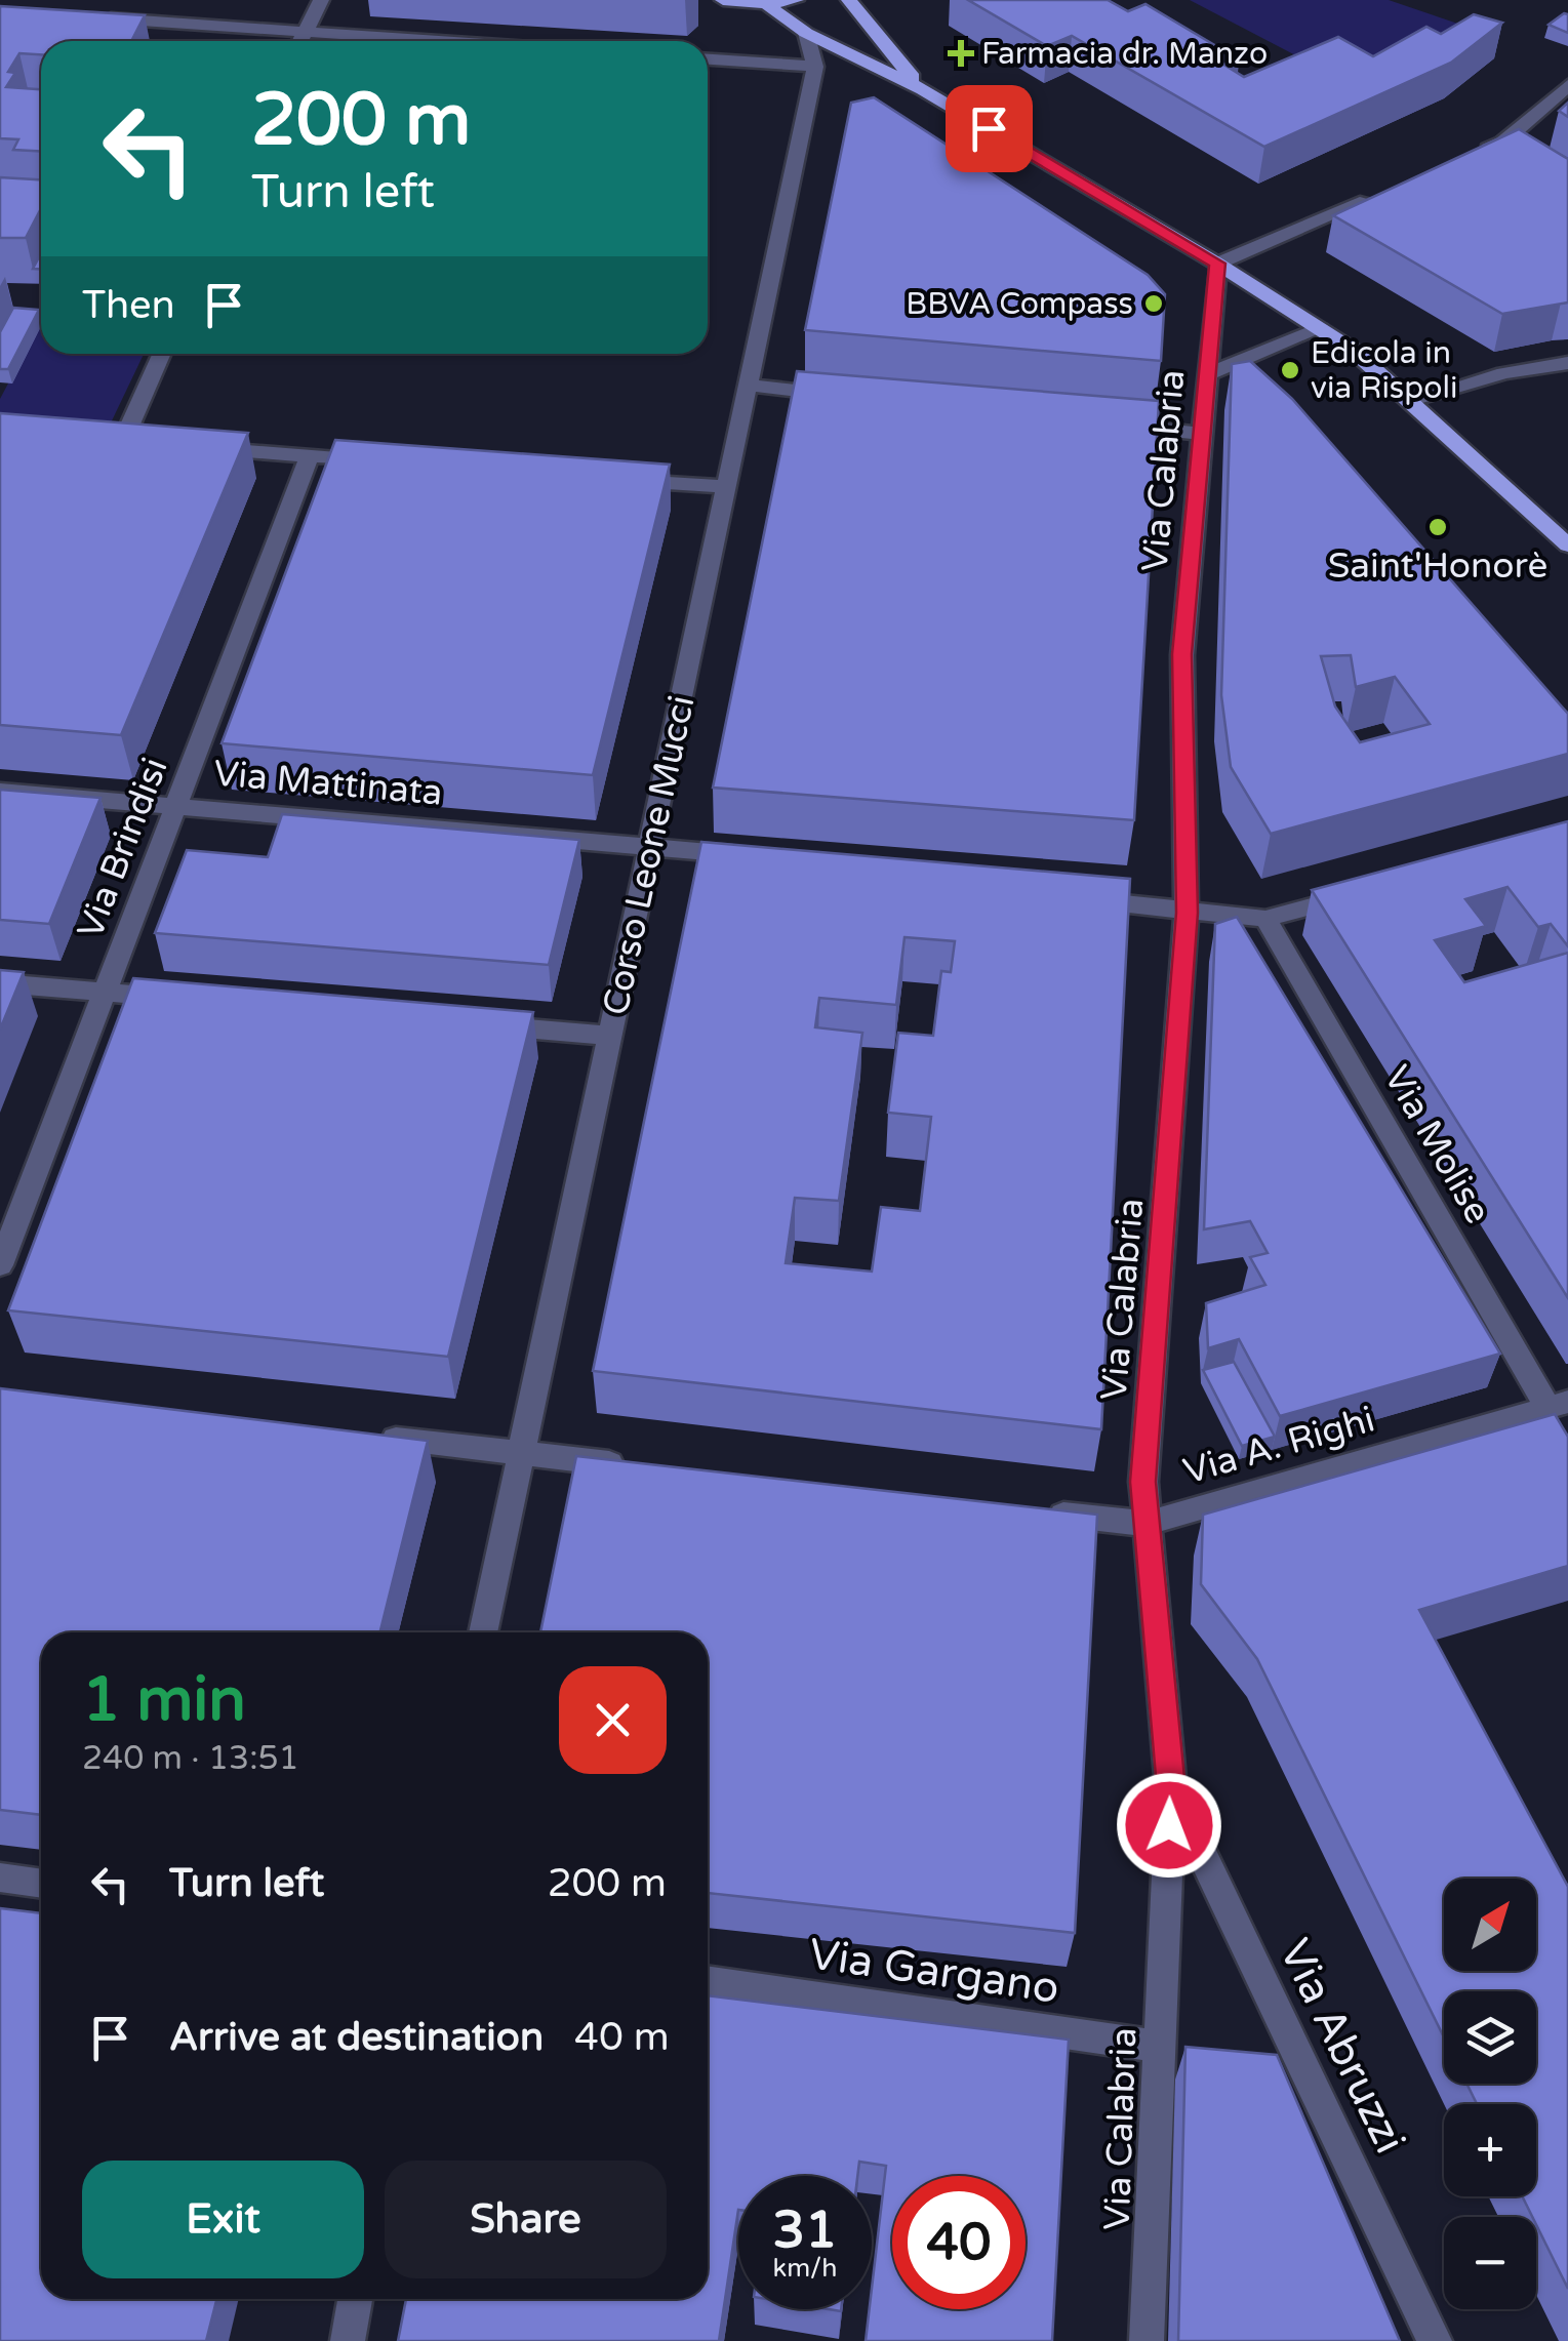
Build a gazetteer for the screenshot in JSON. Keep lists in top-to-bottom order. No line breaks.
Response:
{"streets":{"street":["Via Calabria","Via Mattinata","Via Brindisi","Corso Leone Mucci","Via Molise","Via A. Righi","Via Gargano","Via Abruzzi"]},"crossings":[["Via Calabria","Via A. Righi"],["Via Calabria","Via Gargano"],["Via Calabria","Via Abruzzi"],["Via Mattinata","Via Brindisi"],["Via Mattinata","Corso Leone Mucci"],["Via Molise","Via A. Righi"]],"places":{"health":["Farmacia dr. Manzo"],"other":["BBVA Compass","Edicola in via Rispoli","Saint'Honorè"]},"north":"top right","page":{"turn":["200 m","Turn left"],"then":"Then","heading":["1 min","240 m · 13:51"],"list":[{"name":"Turn left","value":"200 m"},{"name":"Arrive at destination","value":"40 m"}],"map_buttons":["+","−"],"buttons":["Exit","Share"],"speed":"31 km/h","limit":"40"}}
